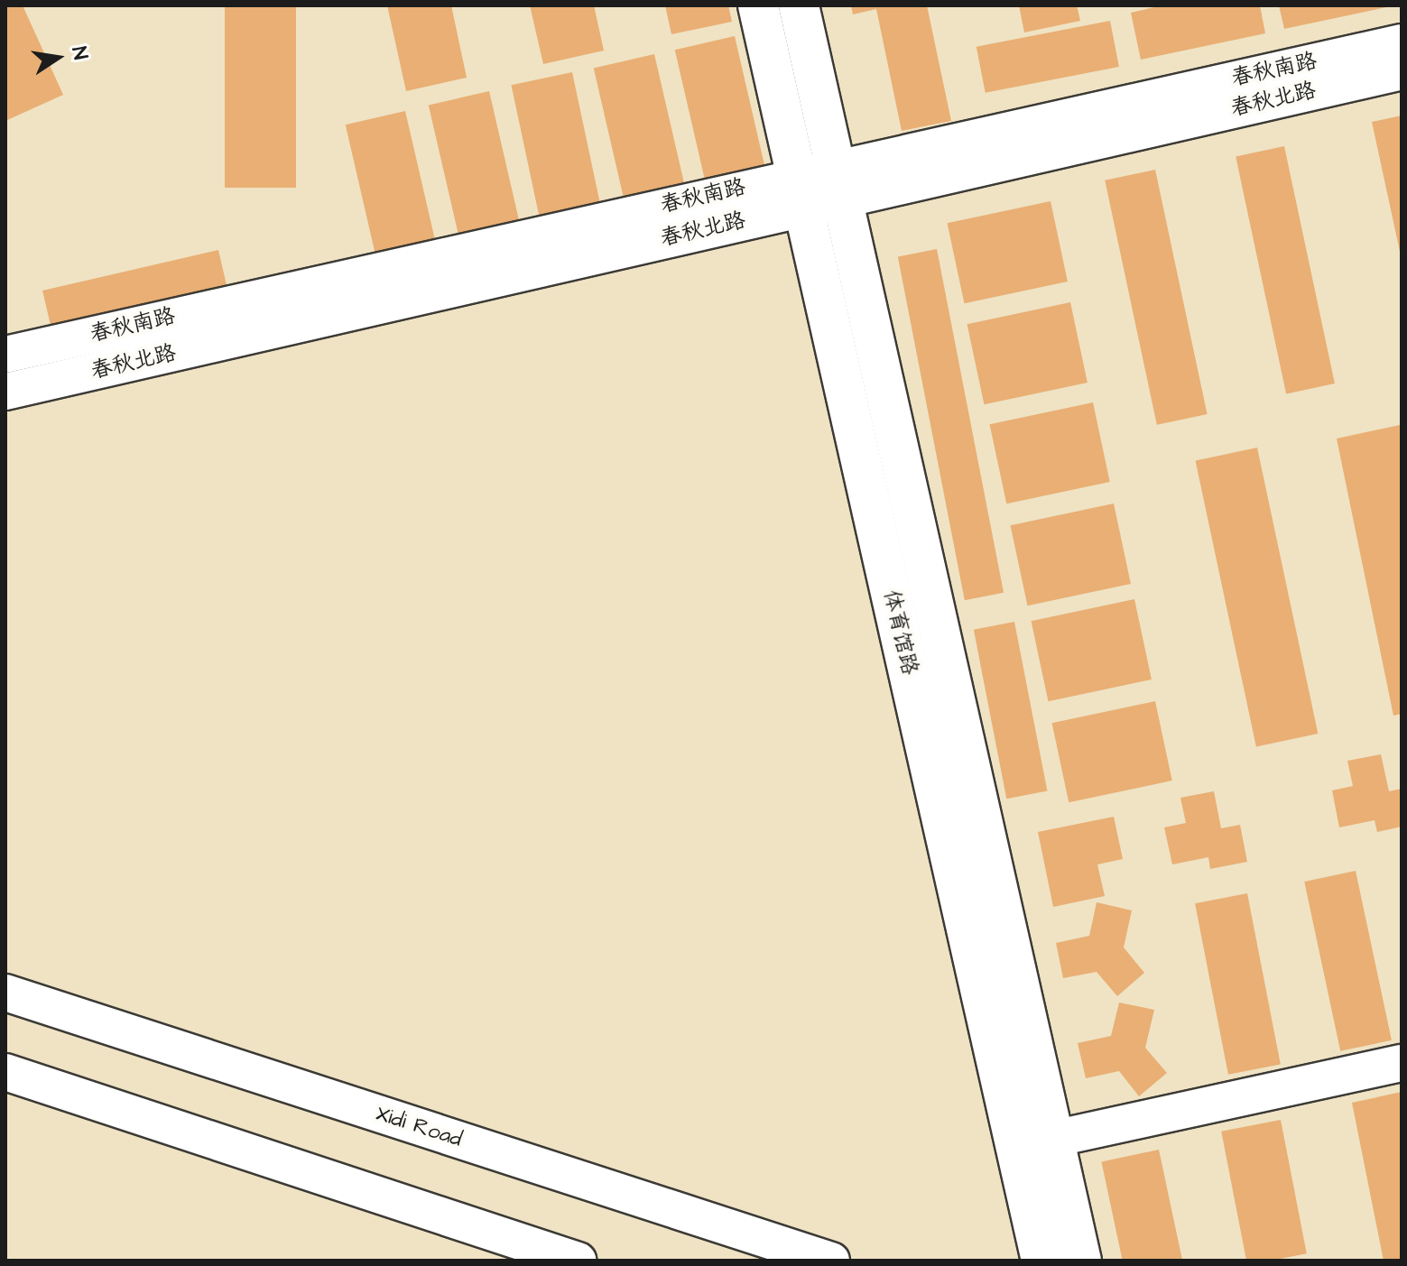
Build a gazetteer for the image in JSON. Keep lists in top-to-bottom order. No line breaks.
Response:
{"streets":{"main road":["体育馆路"],"street":["春秋南路","春秋北路","Xidi Road"]},"crossings":[["春秋南路","春秋北路"],["春秋南路","体育馆路"],["春秋北路","体育馆路"]],"north":"right"}
